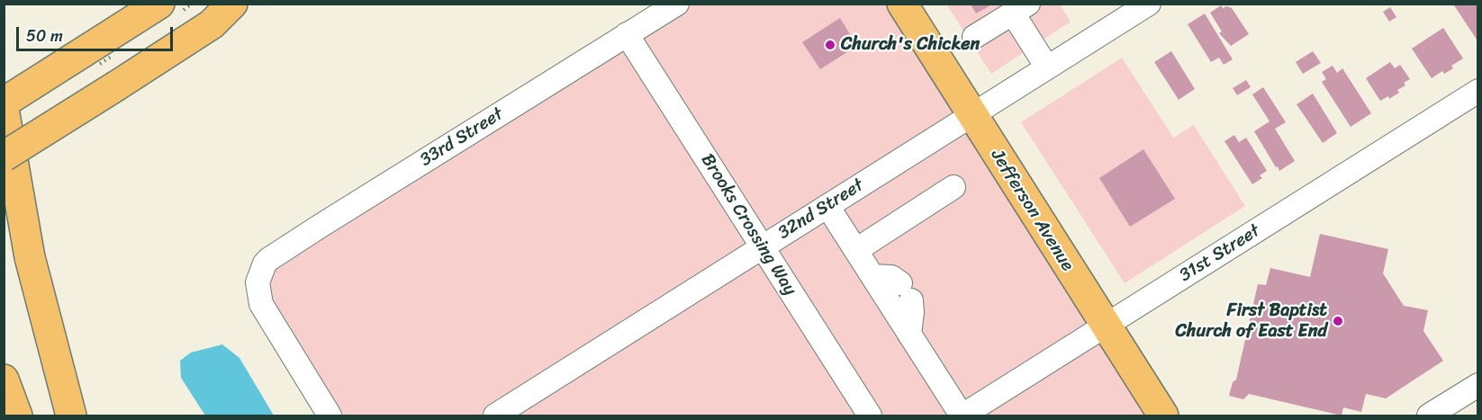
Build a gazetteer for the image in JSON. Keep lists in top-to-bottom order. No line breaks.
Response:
{"streets":{"main road":["Jefferson Avenue"],"street":["33rd Street","32nd Street","Brooks Crossing Way","31st Street"]},"crossings":[["33rd Street","Brooks Crossing Way"],["32nd Street","Jefferson Avenue"],["32nd Street","Brooks Crossing Way"],["Jefferson Avenue","31st Street"]],"places":["Church's Chicken","First Baptist Church of East End"],"scale_bar":"50 m"}
